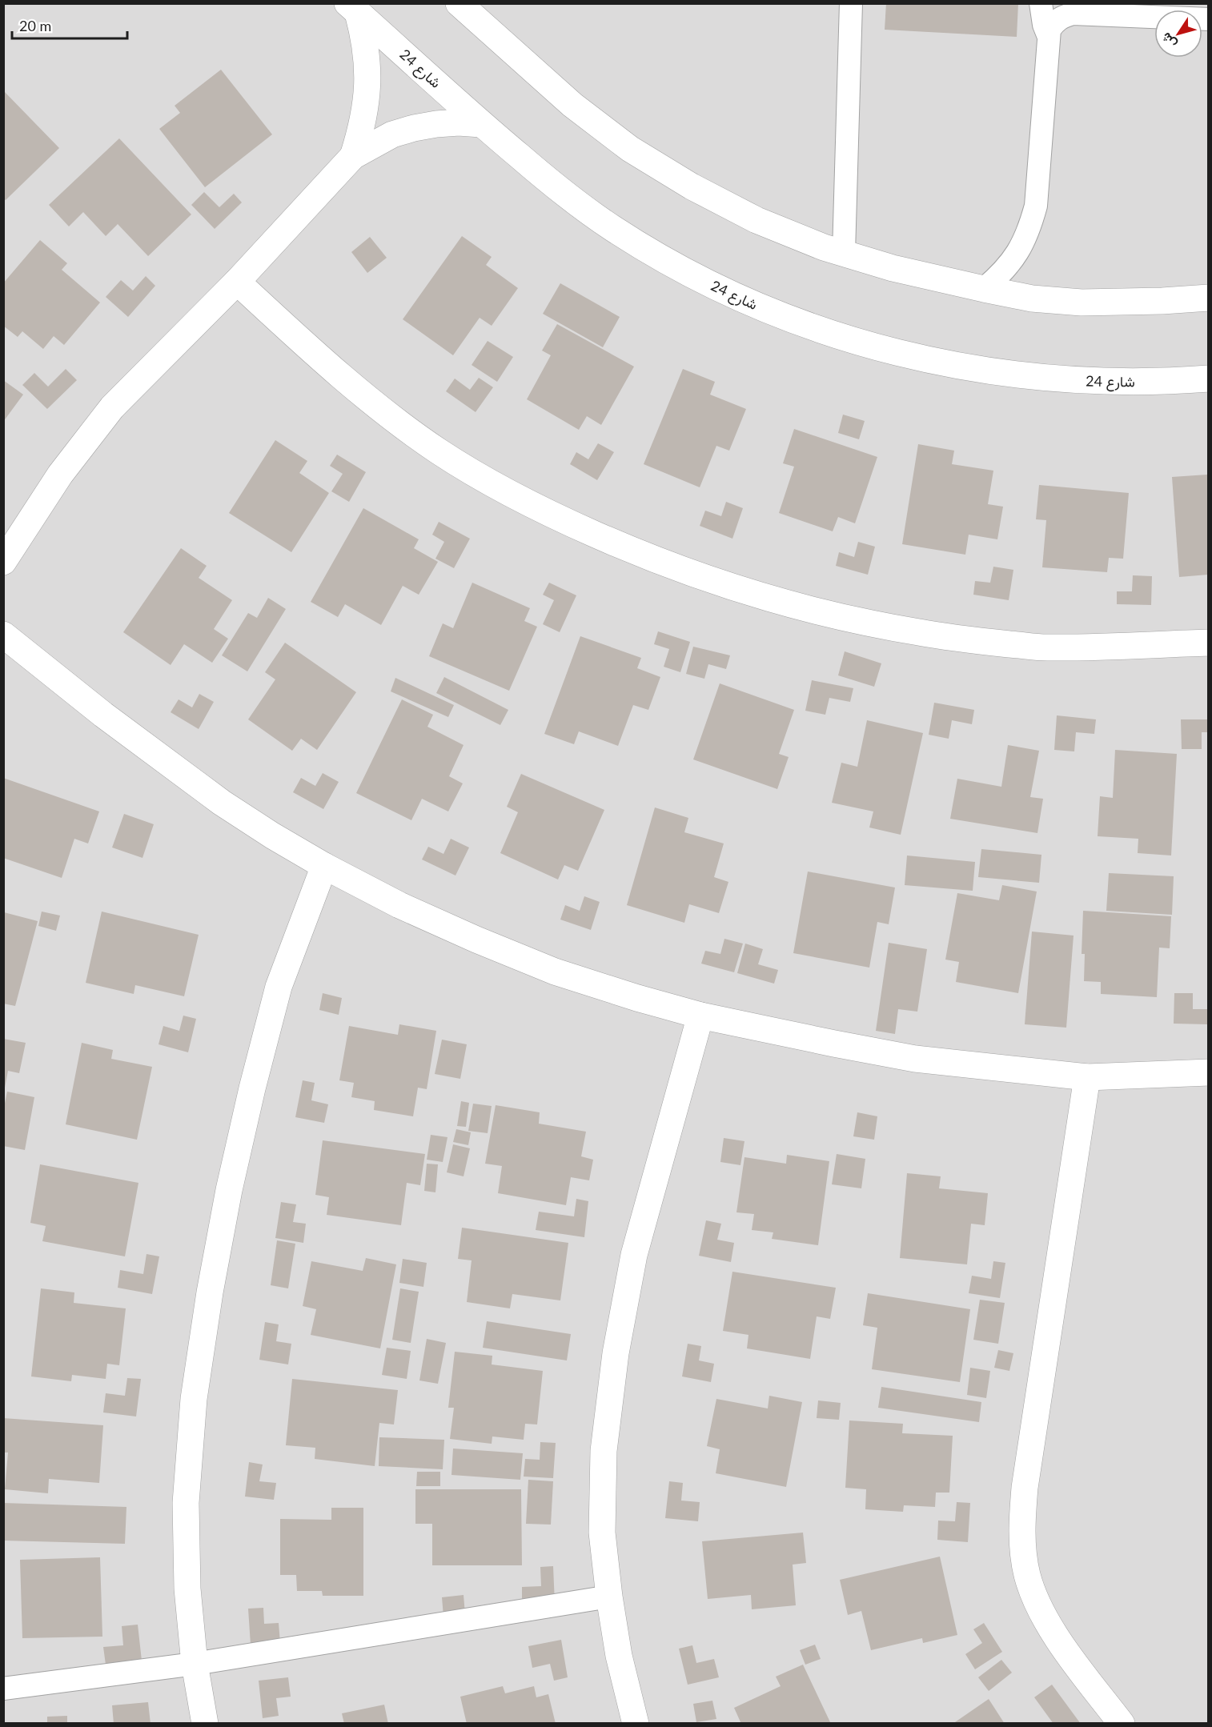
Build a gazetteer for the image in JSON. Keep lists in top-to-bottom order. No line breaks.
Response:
{"streets":{"street":["شارع 24"]},"scale_bar":"20 m","north":"bottom left"}
